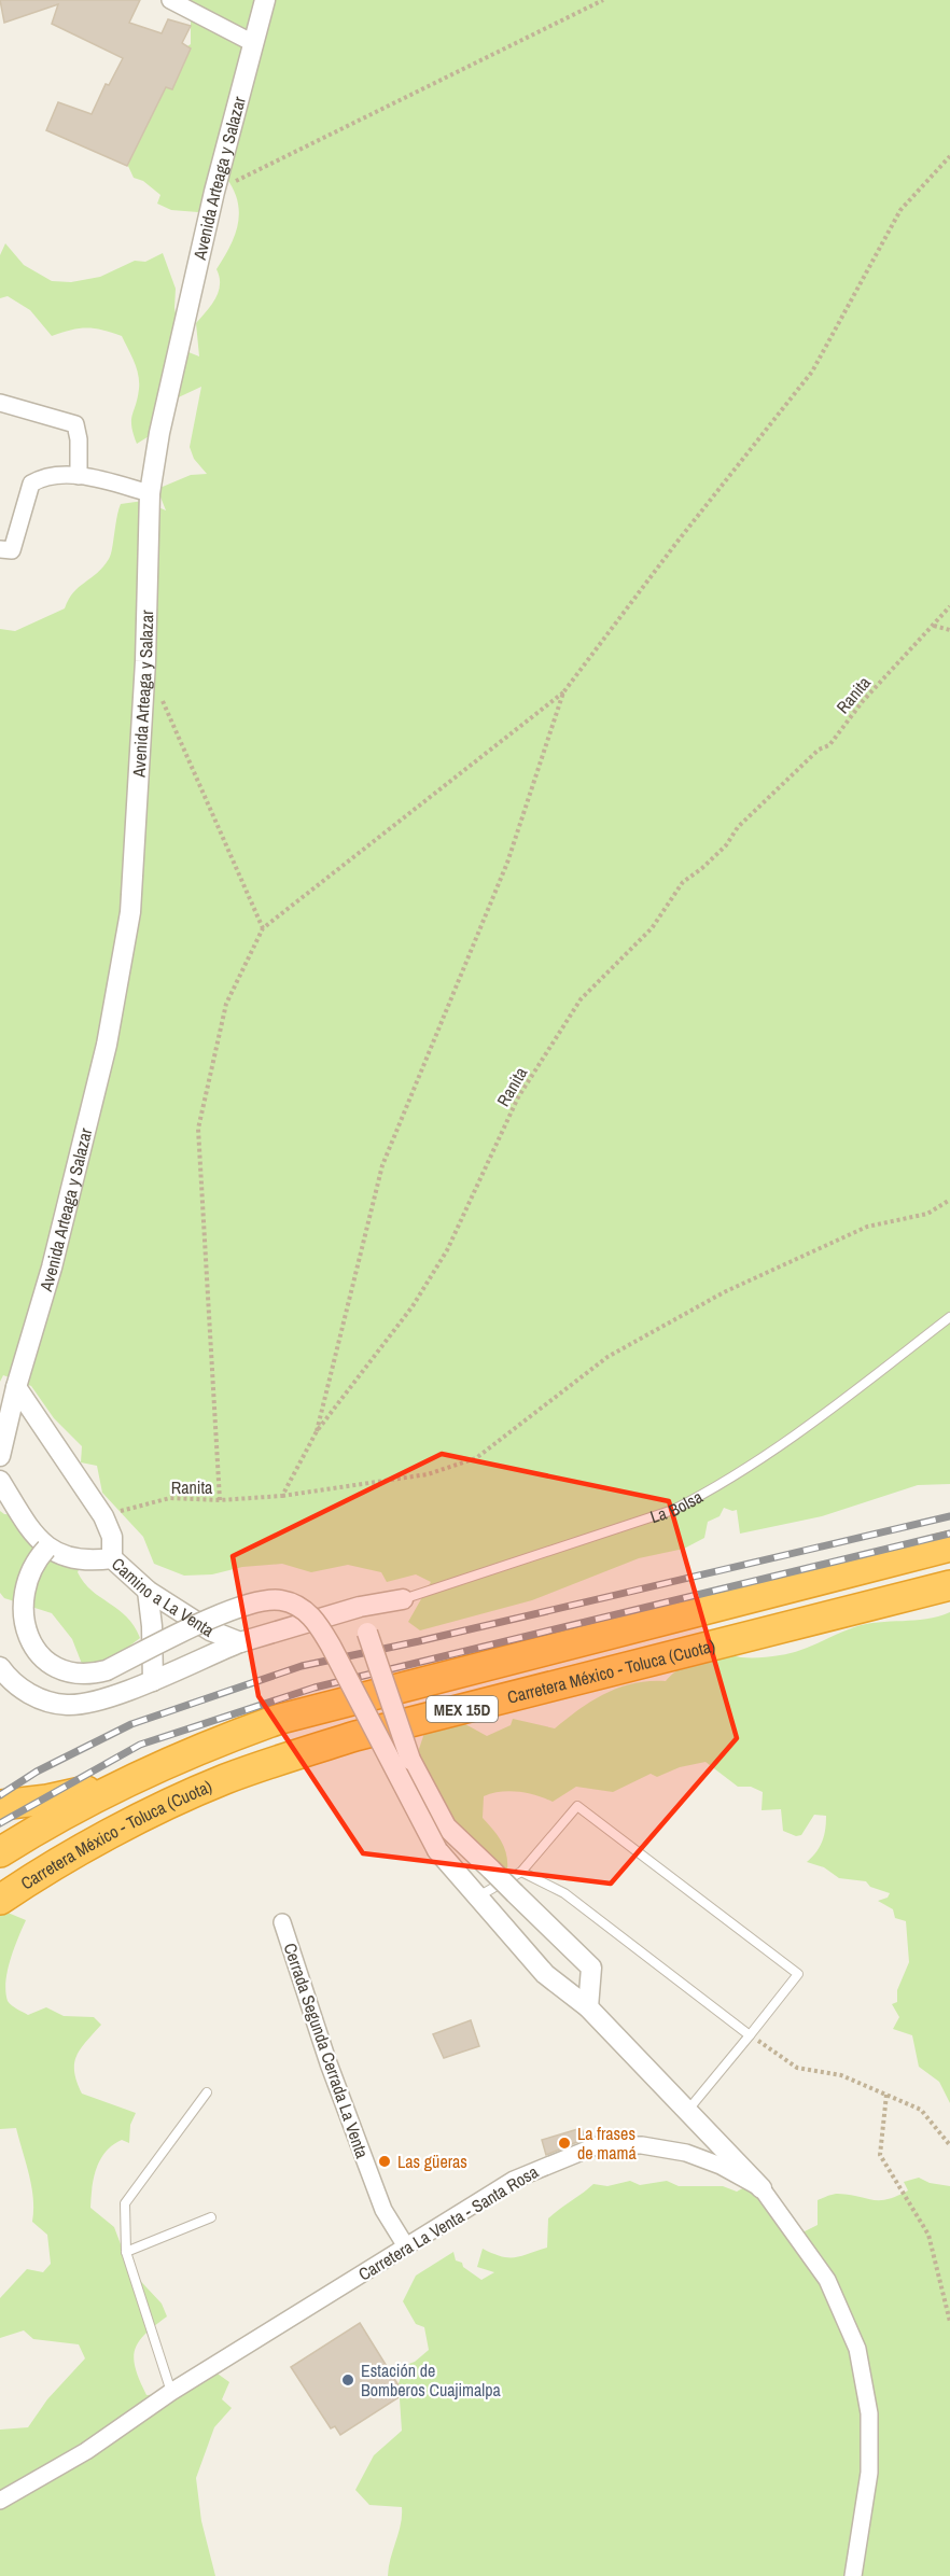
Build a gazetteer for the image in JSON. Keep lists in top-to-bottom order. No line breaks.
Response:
{"streets":{"highway":["Carretera México - Toluca (Cuota)","MEX 15D"],"street":["Avenida Arteaga y Salazar","La Bolsa","Camino a La Venta","Cerrada Segunda Cerrada La Venta","Carretera La Venta - Santa Rosa"],"path":["Ranita"]},"crossings":[["Cerrada Segunda Cerrada La Venta","Carretera La Venta - Santa Rosa"]],"places":["La frases de mamá","Las güeras","Estación de Bomberos Cuajimalpa"]}
